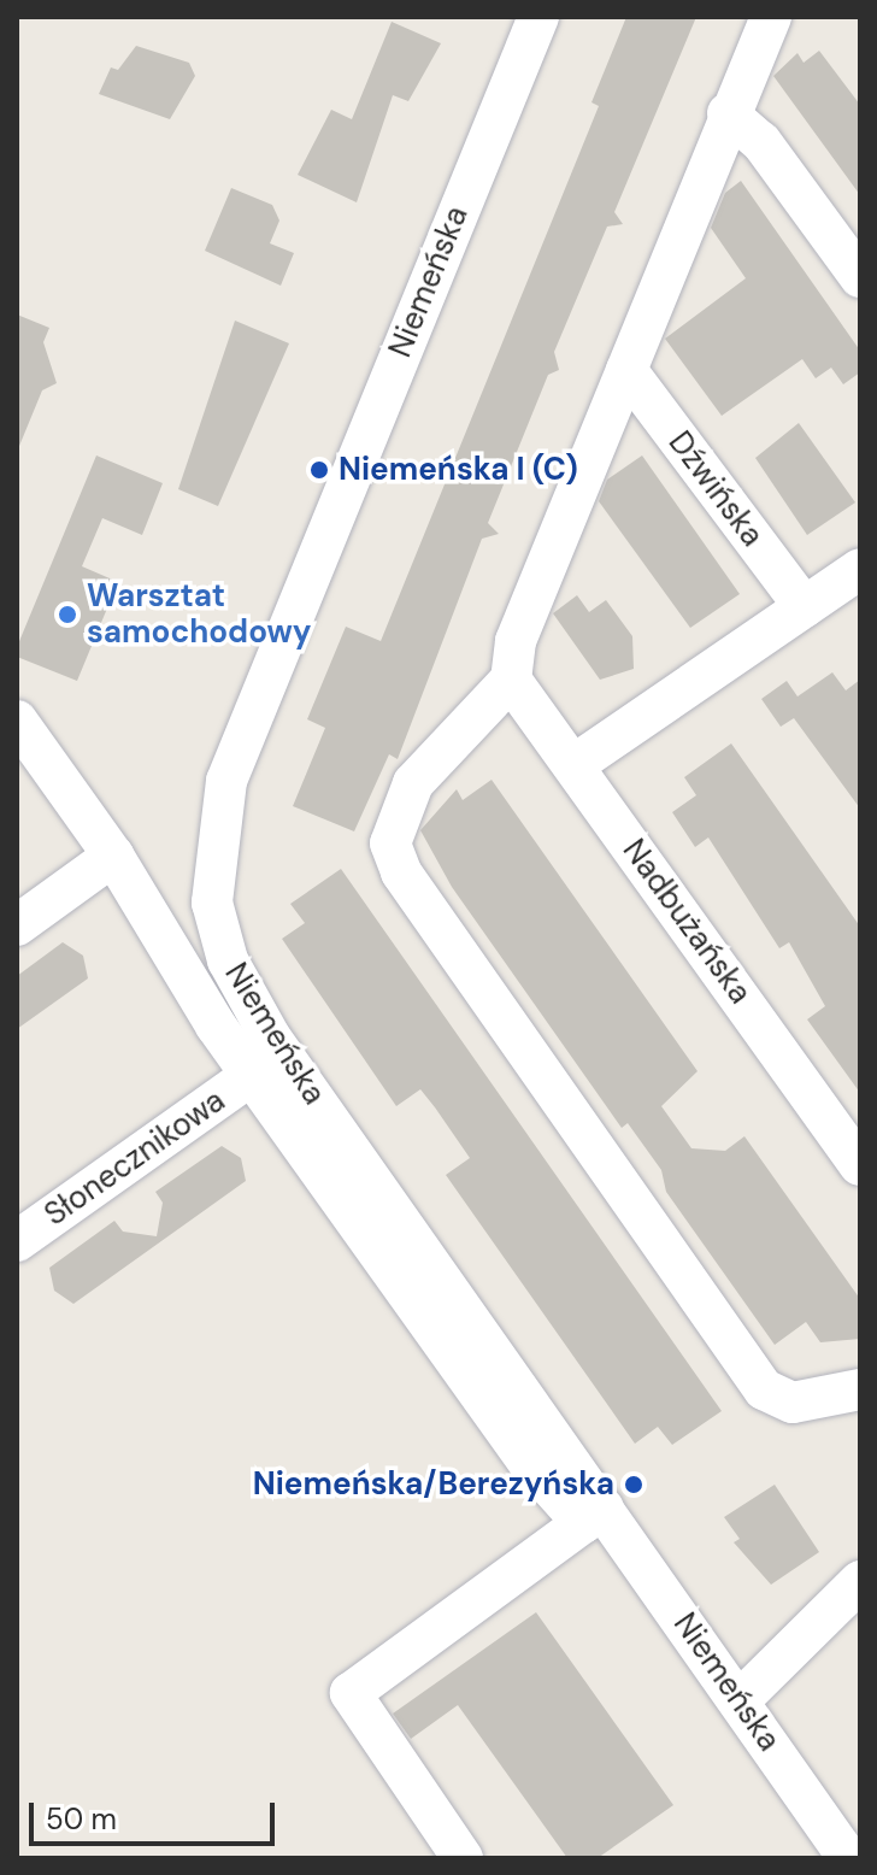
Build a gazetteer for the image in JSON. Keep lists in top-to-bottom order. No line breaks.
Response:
{"streets":{"street":["Niemeńska","Dźwińska","Nadbużańska","Słonecznikowa"]},"crossings":[["Niemeńska","Słonecznikowa"]],"places":["Niemeńska I (C)","Warsztat samochodowy","Niemeńska/Berezyńska"],"scale_bar":"50 m"}
